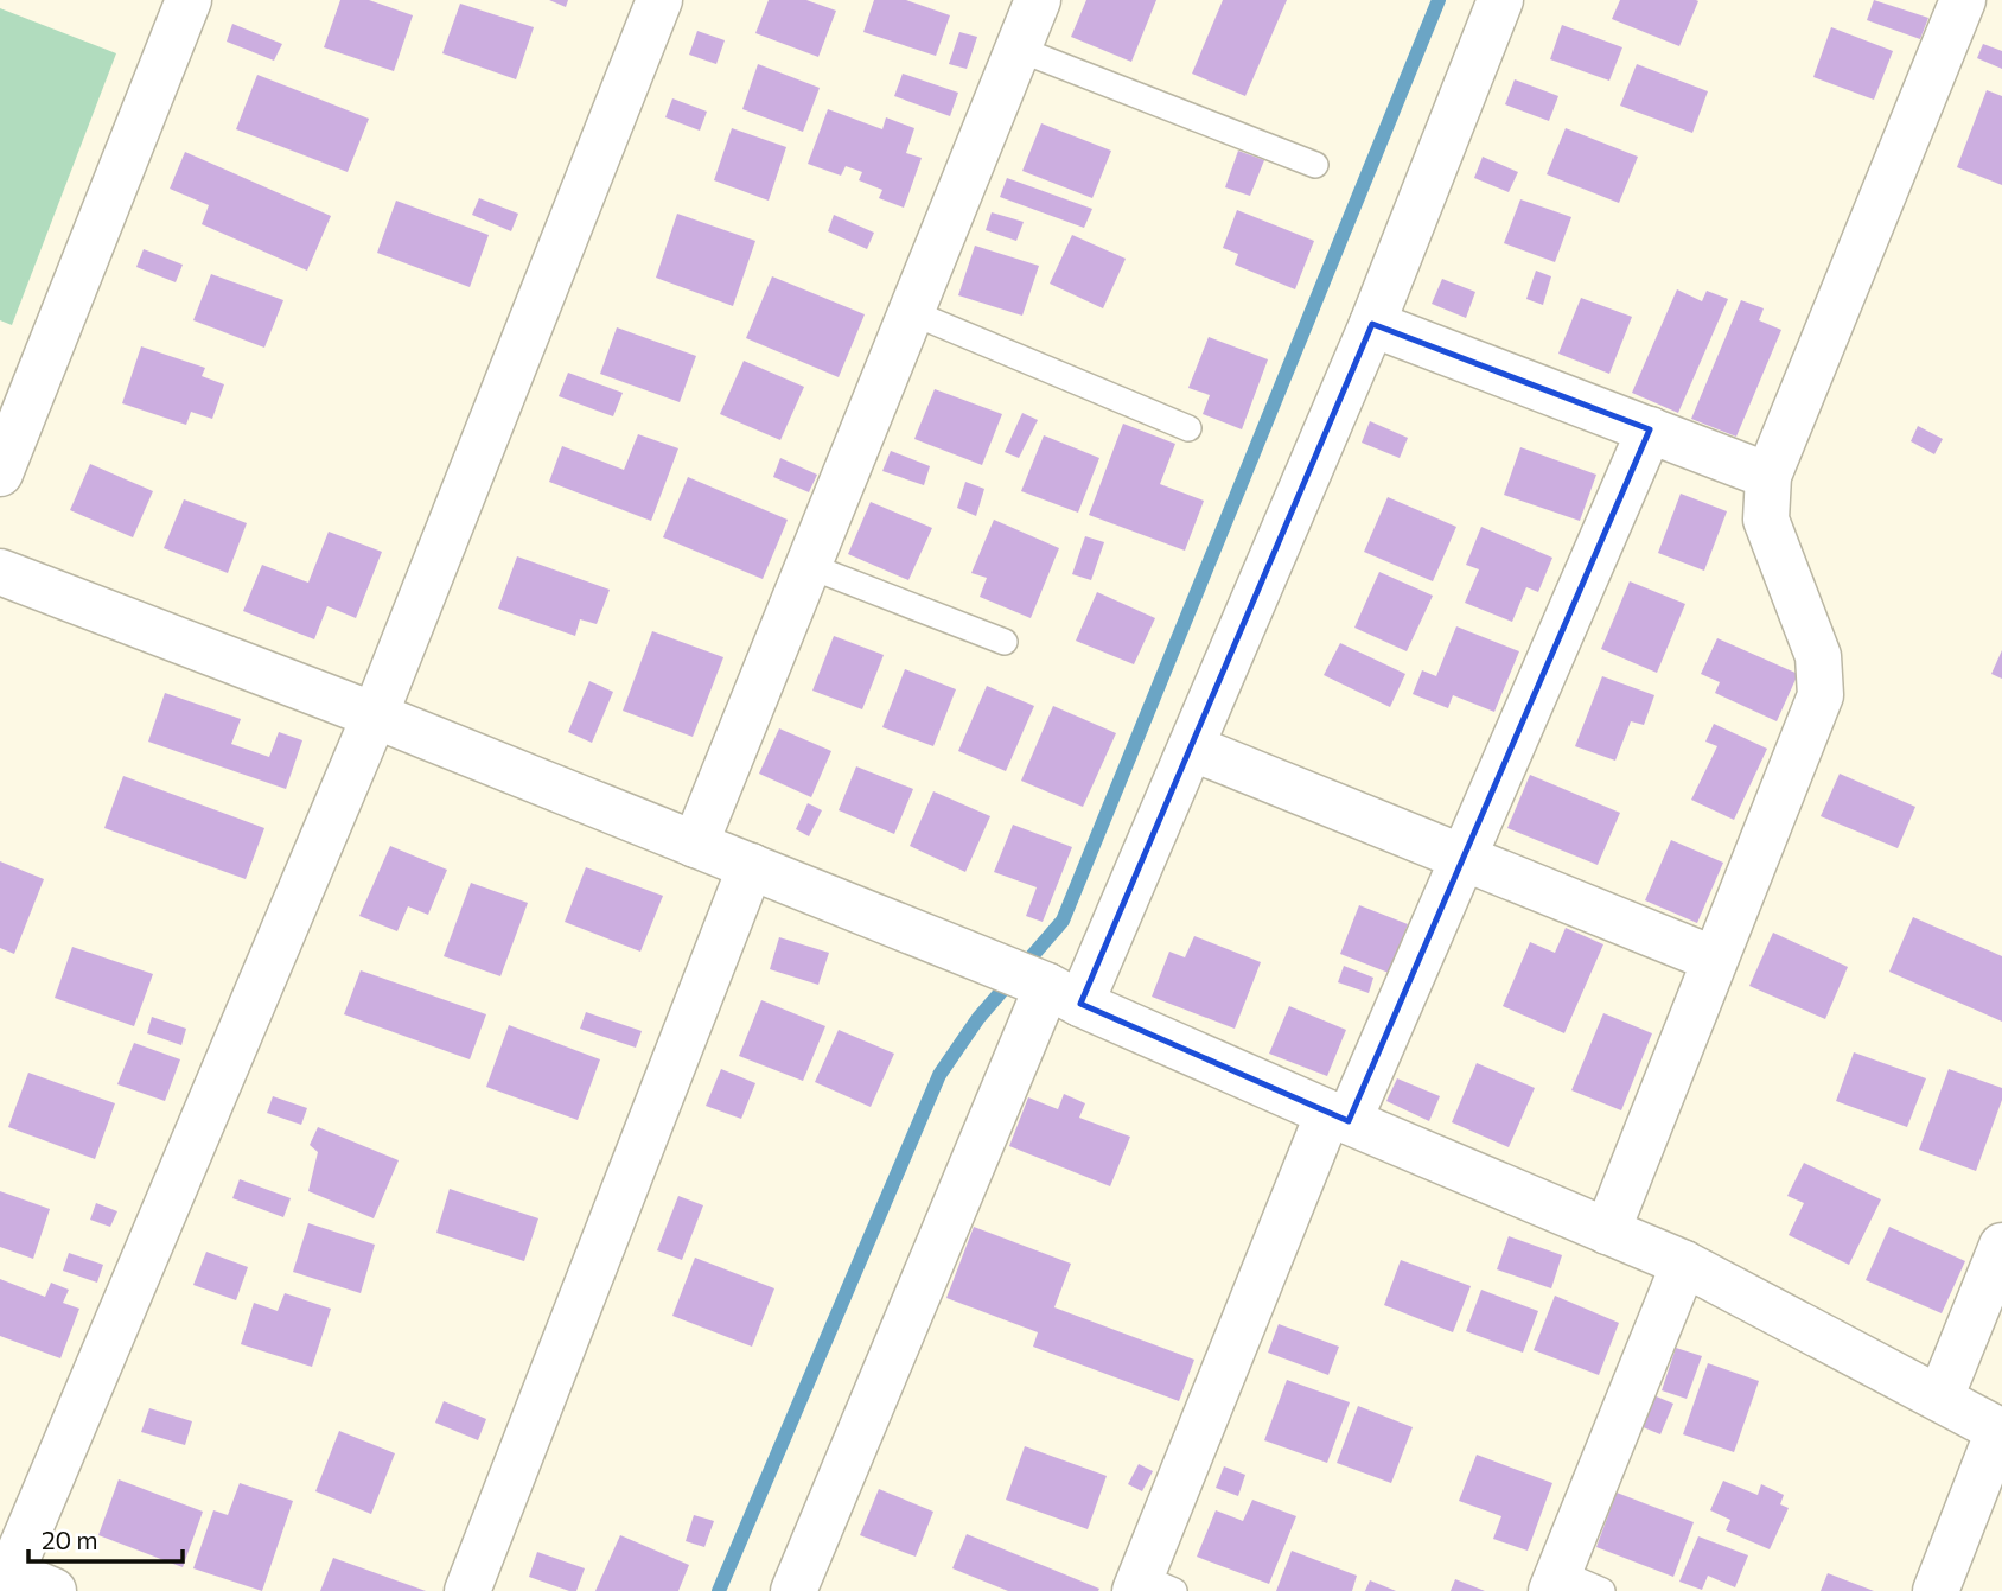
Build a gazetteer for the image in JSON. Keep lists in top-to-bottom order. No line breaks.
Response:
{"scale_bar":"20 m"}
